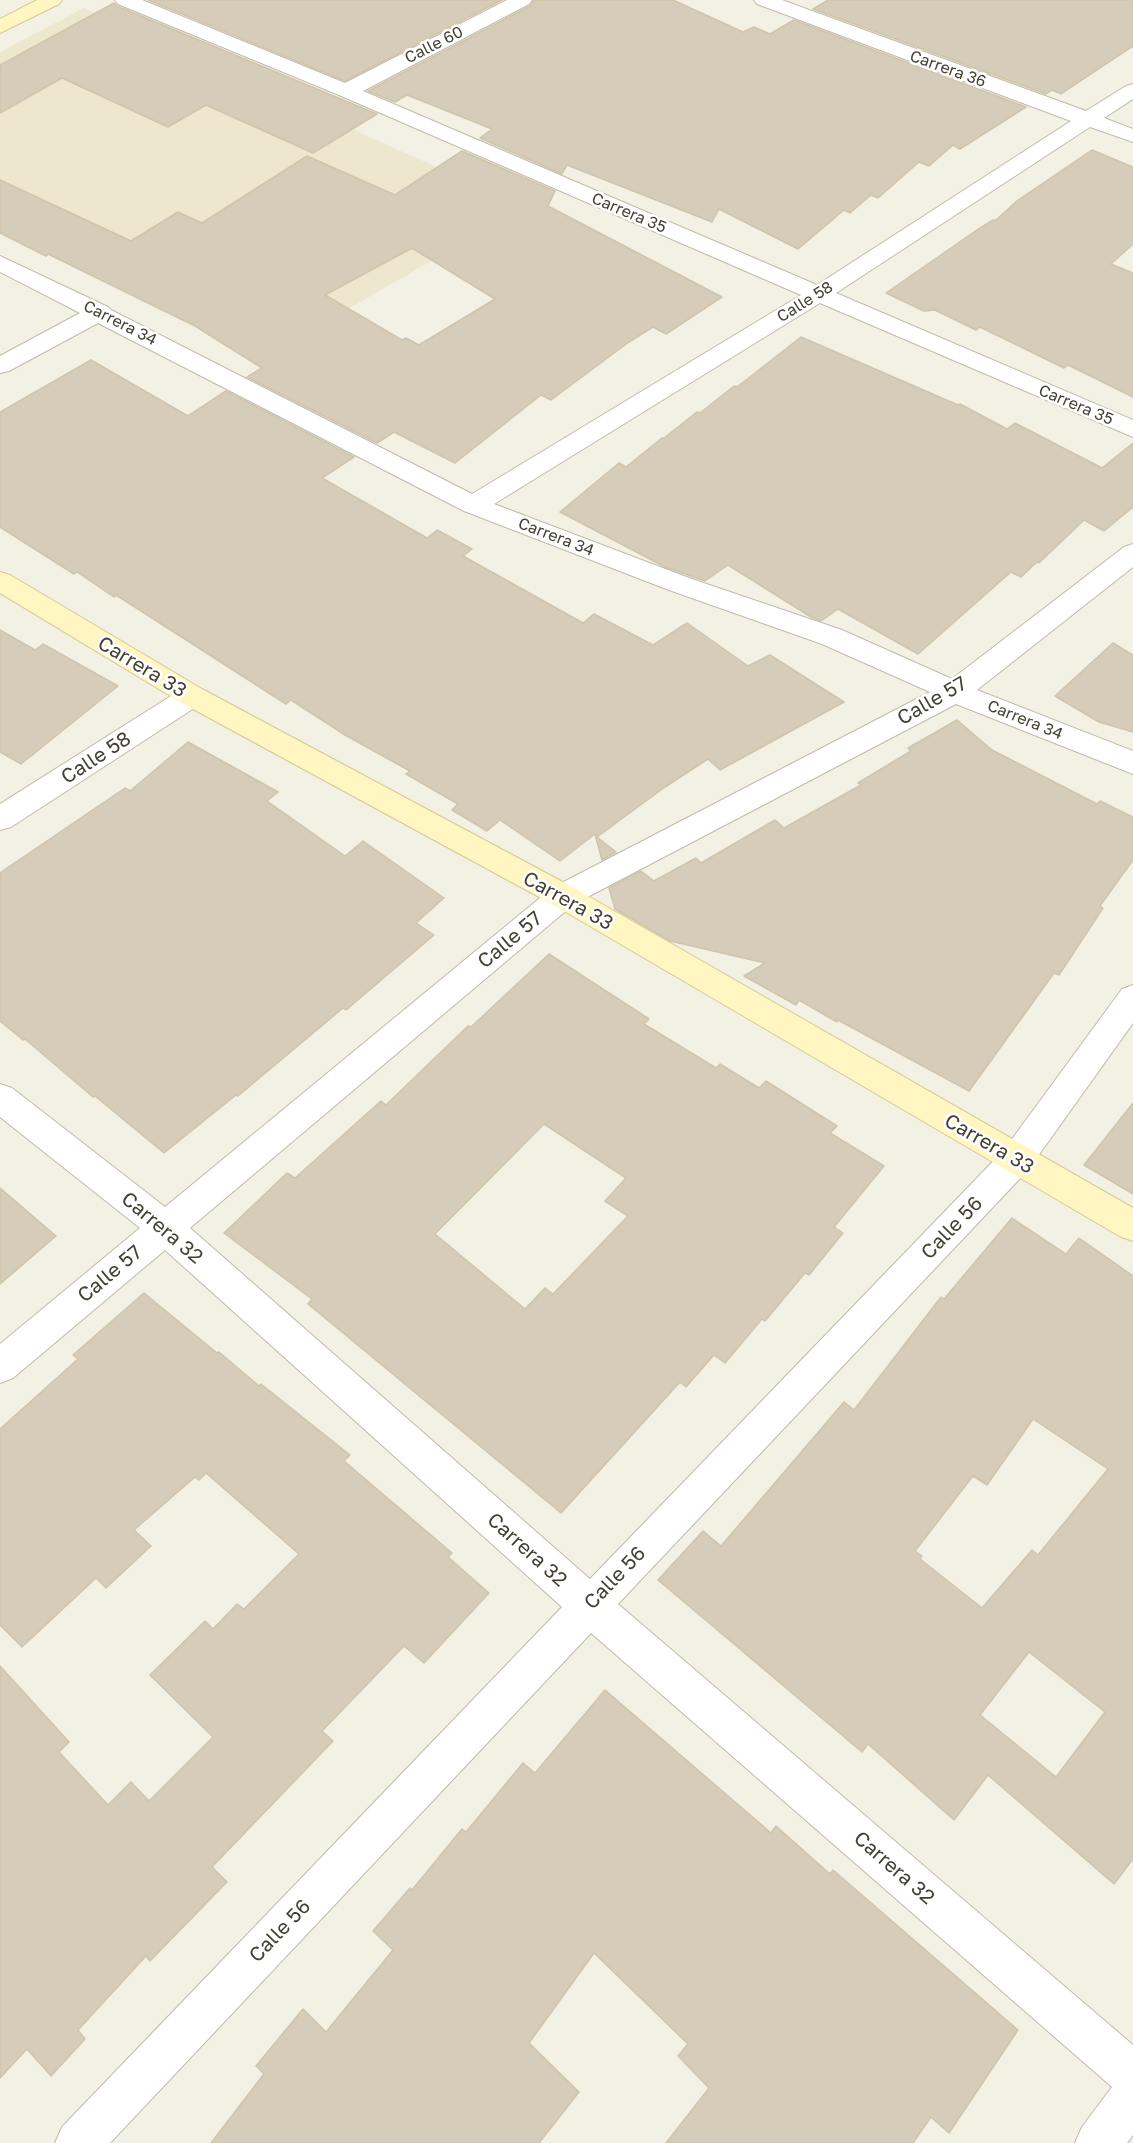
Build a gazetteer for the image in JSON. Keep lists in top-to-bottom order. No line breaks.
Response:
{"streets":{"street":["Calle 60","Carrera 36","Carrera 35","Calle 58","Carrera 34","Carrera 33","Calle 57","Carrera 32","Calle 56"]},"crossings":[["Calle 60","Carrera 35"],["Carrera 36","Calle 58"],["Carrera 35","Calle 58"],["Calle 58","Carrera 34"],["Calle 58","Carrera 33"],["Carrera 34","Calle 57"],["Carrera 33","Calle 57"],["Carrera 33","Calle 56"],["Calle 57","Carrera 32"],["Carrera 32","Calle 56"]]}
